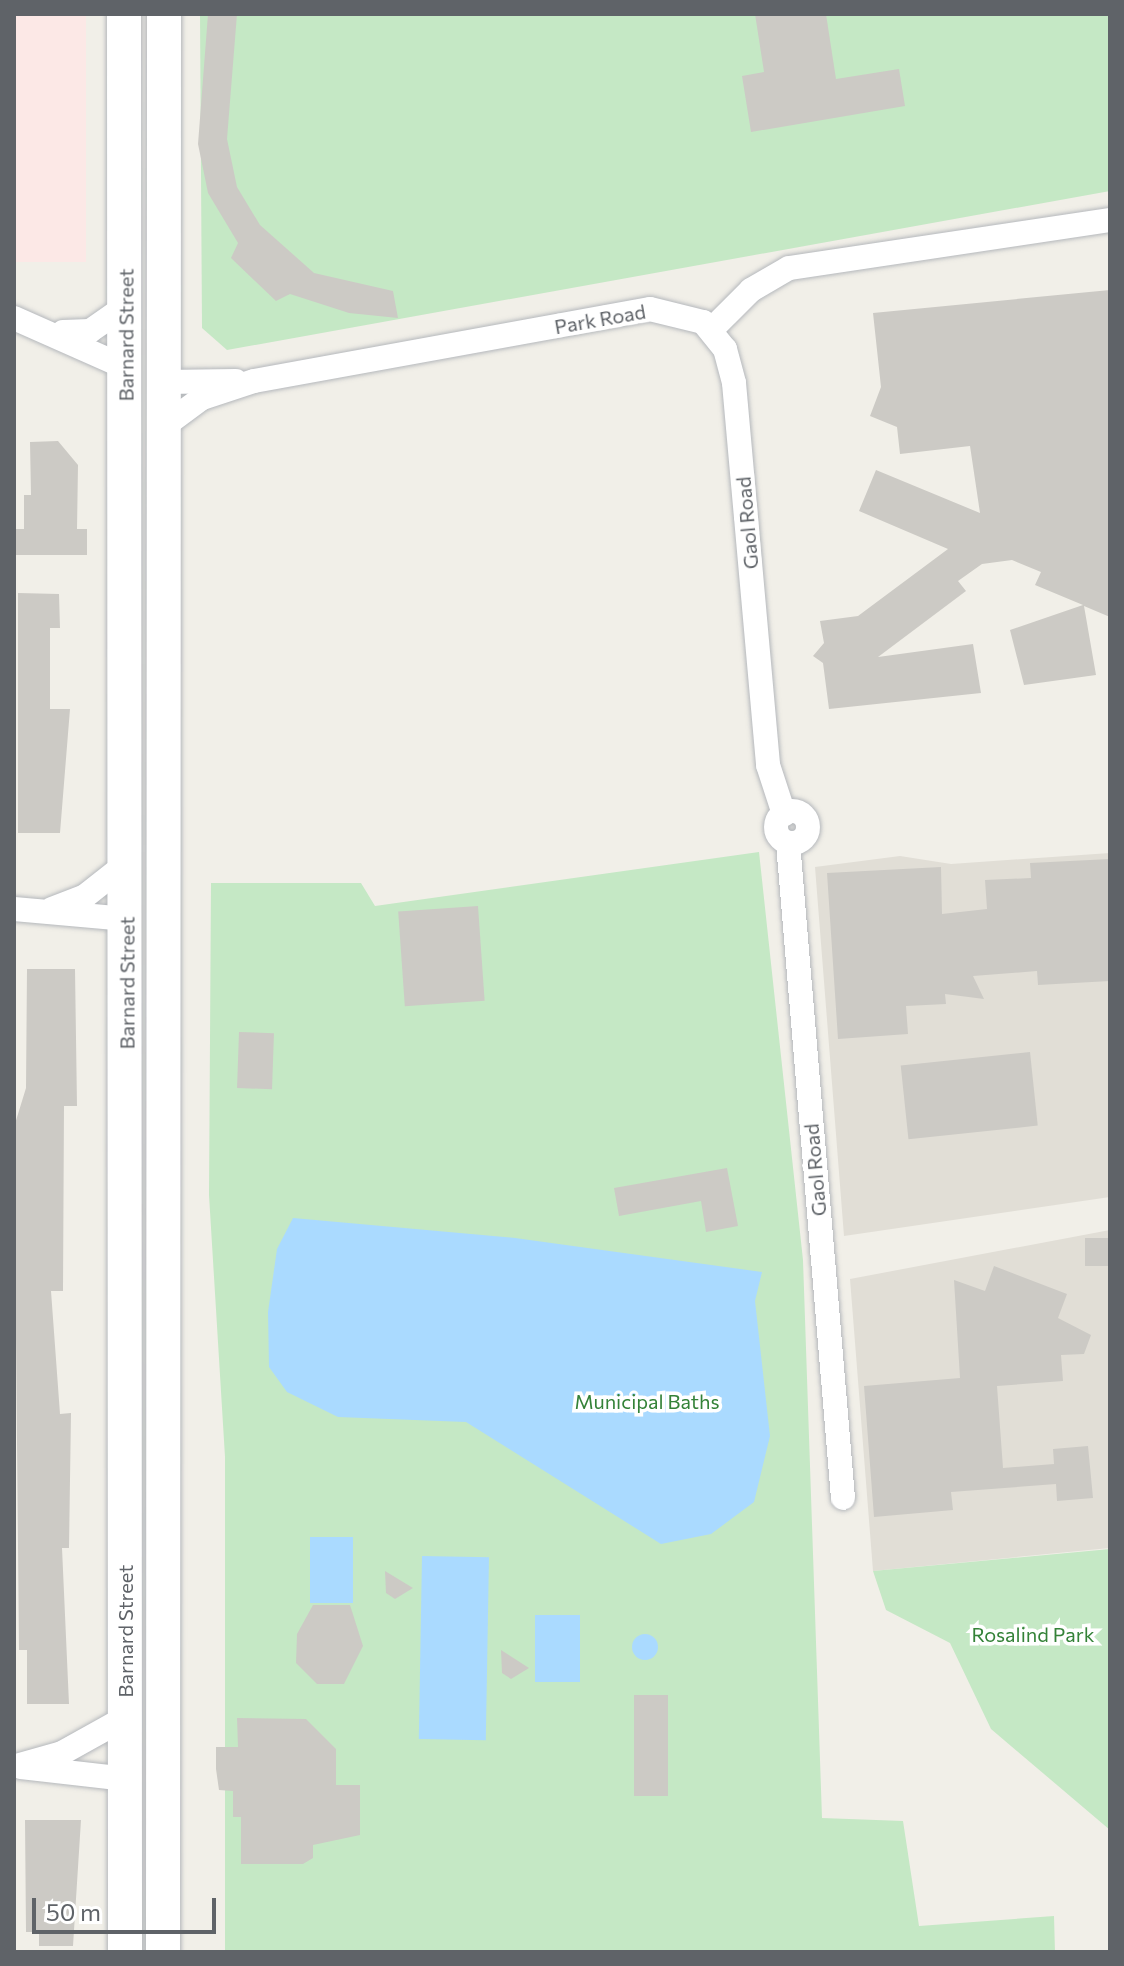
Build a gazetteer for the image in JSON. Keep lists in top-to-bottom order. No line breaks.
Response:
{"streets":{"main road":["Barnard Street"],"street":["Park Road","Gaol Road"]},"crossings":[["Park Road","Barnard Street"],["Park Road","Gaol Road"]],"parks":["Municipal Baths","Rosalind Park"],"scale_bar":"50 m"}
